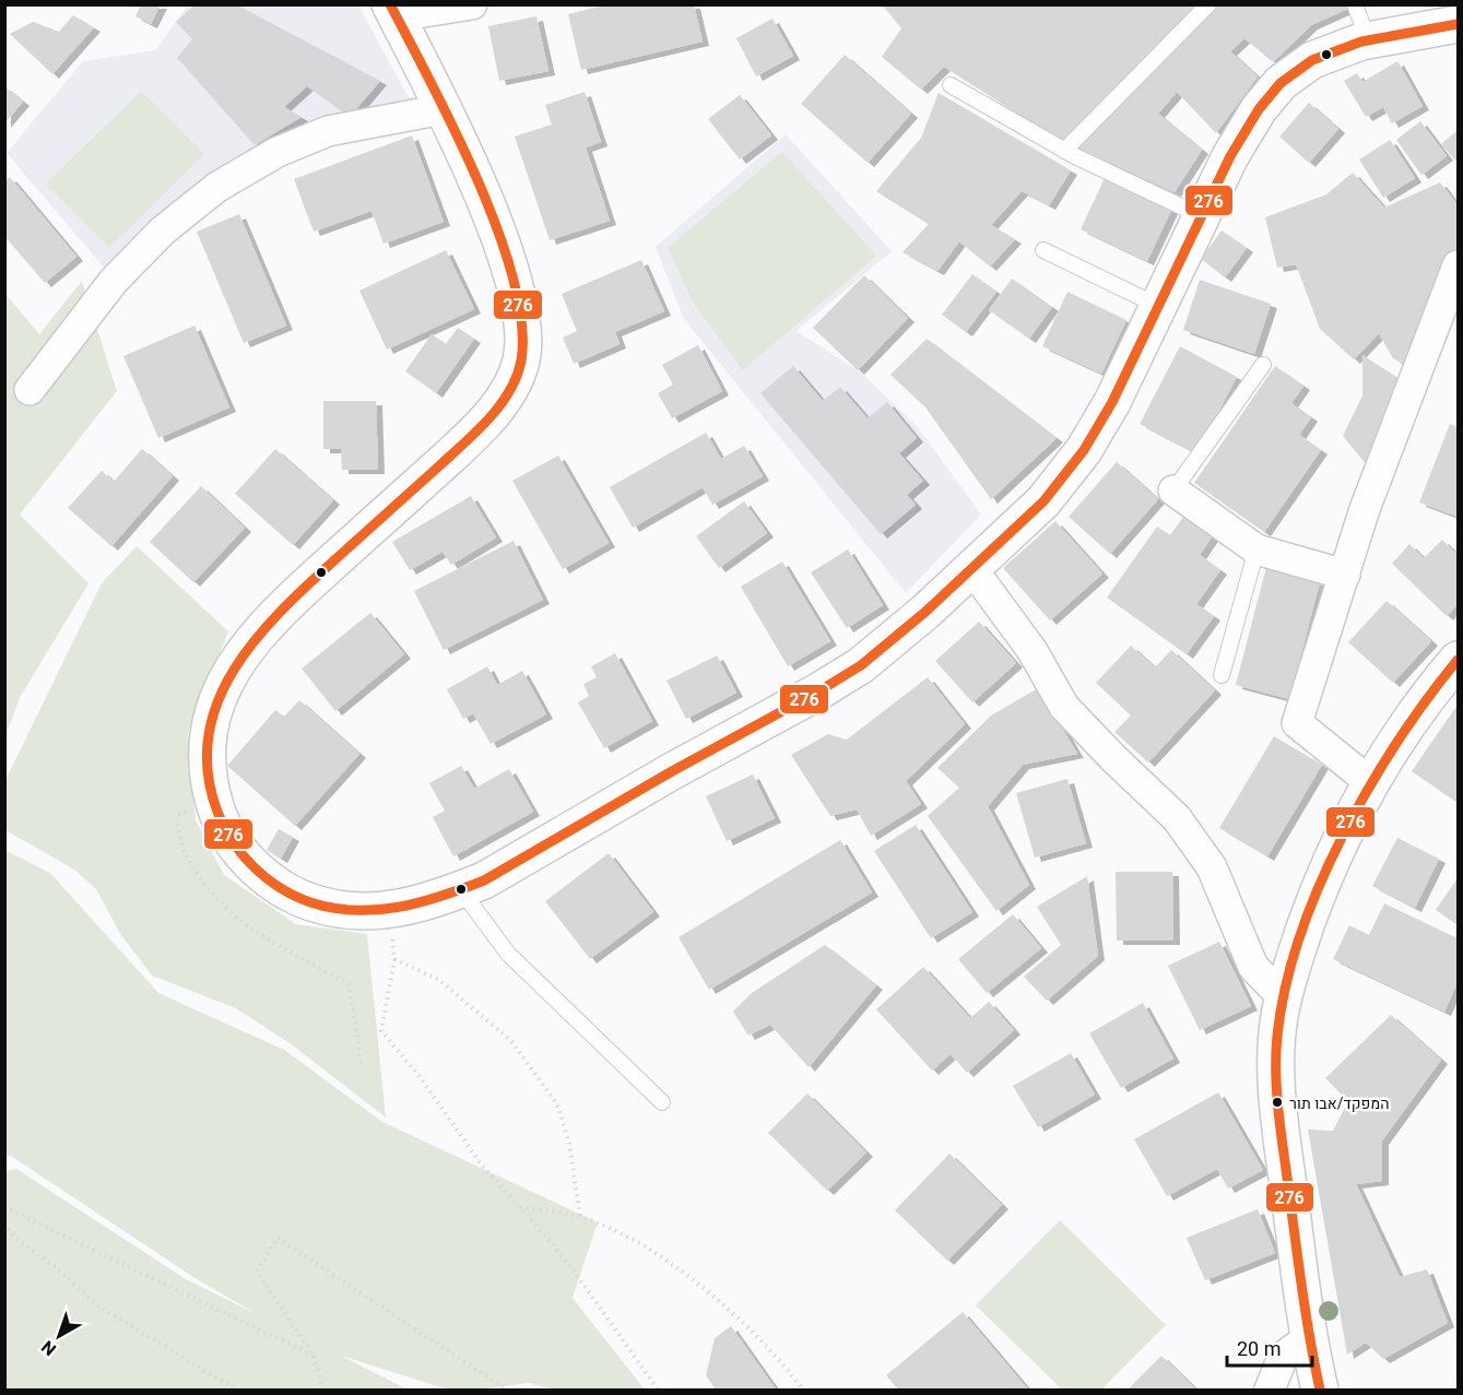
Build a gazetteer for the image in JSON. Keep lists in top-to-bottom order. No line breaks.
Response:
{"places":["המפקד/אבו תור"],"lines":["transit line 276"],"scale_bar":"20 m","north":"bottom left"}
